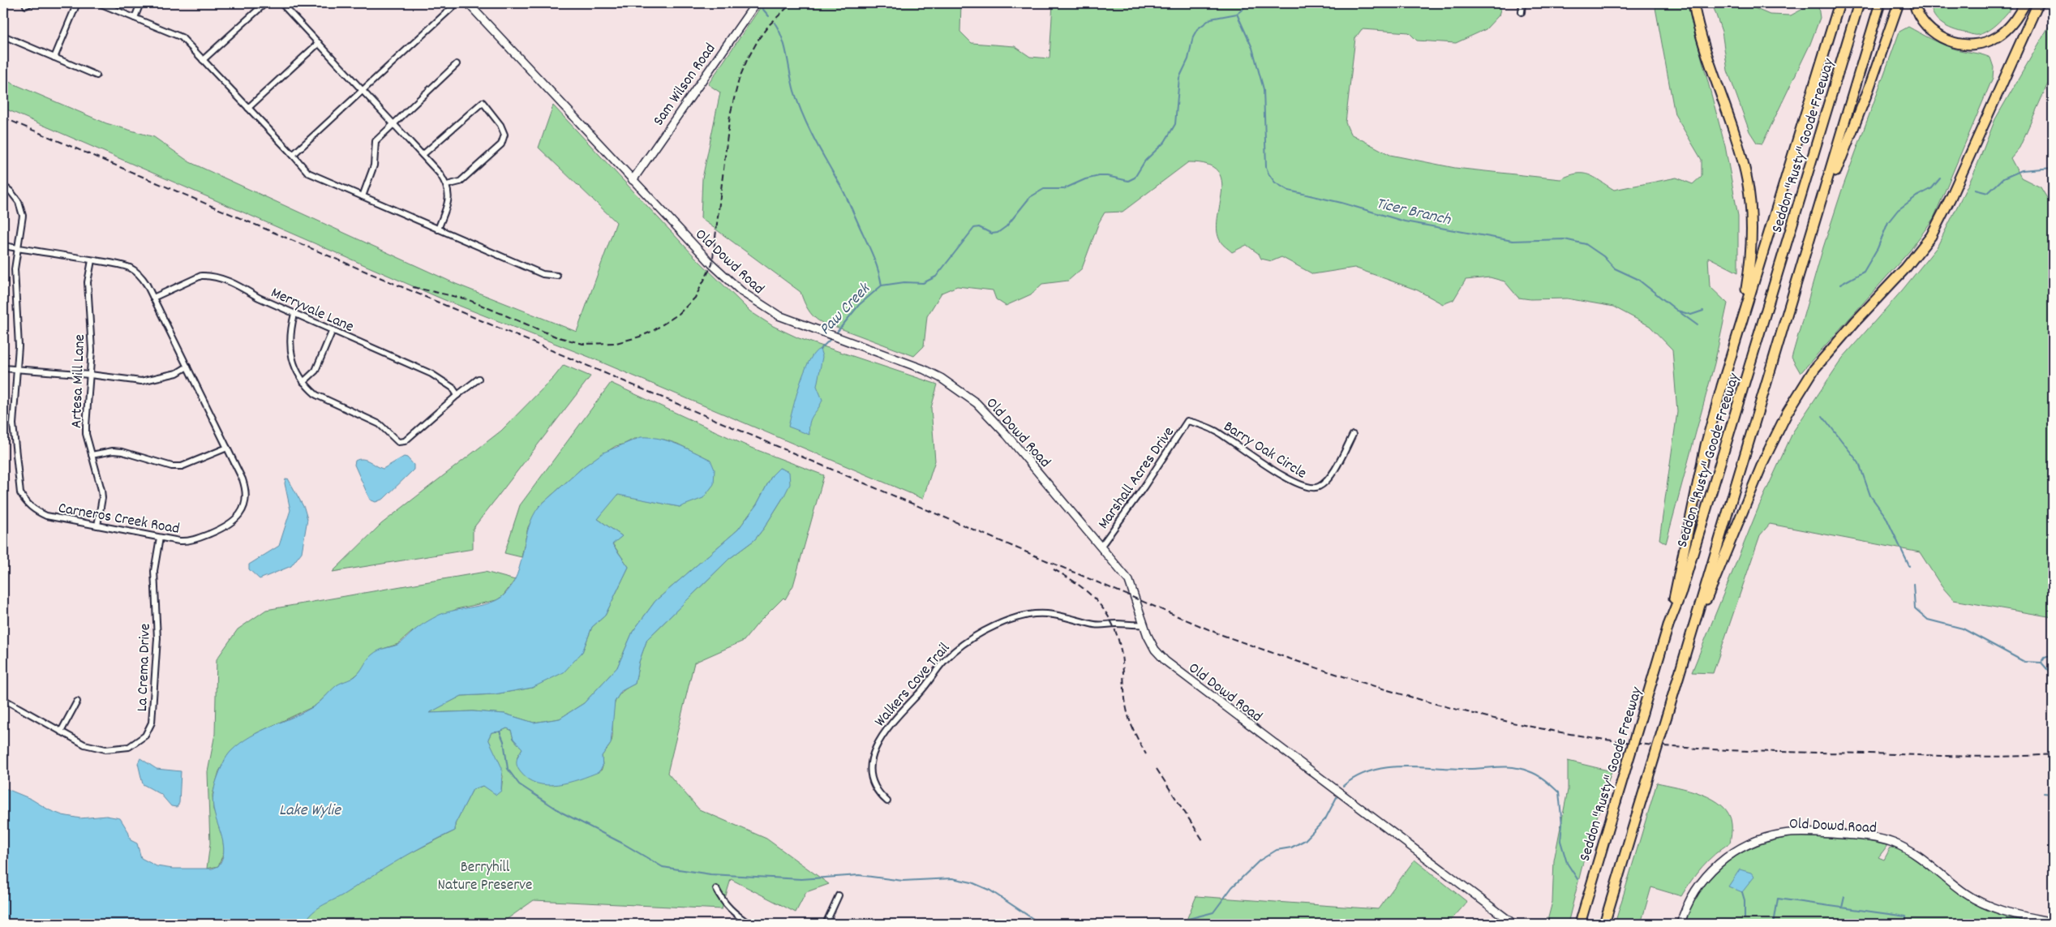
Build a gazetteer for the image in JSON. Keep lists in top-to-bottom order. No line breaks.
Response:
{"streets":{"highway":["Seddon \"Rusty\" Goode Freeway"],"street":["Sam Wilson Road","Old Dowd Road","Merryvale Lane","Artesa Mill Lane","Barry Oak Circle","Marshall Acres Drive","Carneros Creek Road","La Crema Drive","Walkers Cove Trail"]},"crossings":[["Sam Wilson Road","Old Dowd Road"],["Old Dowd Road","Marshall Acres Drive"],["Old Dowd Road","Walkers Cove Trail"],["Merryvale Lane","Carneros Creek Road"],["Artesa Mill Lane","Carneros Creek Road"],["Barry Oak Circle","Marshall Acres Drive"],["Carneros Creek Road","La Crema Drive"]],"water":["Ticer Branch","Paw Creek","Lake Wylie"],"parks":["Berryhill Nature Preserve"]}
